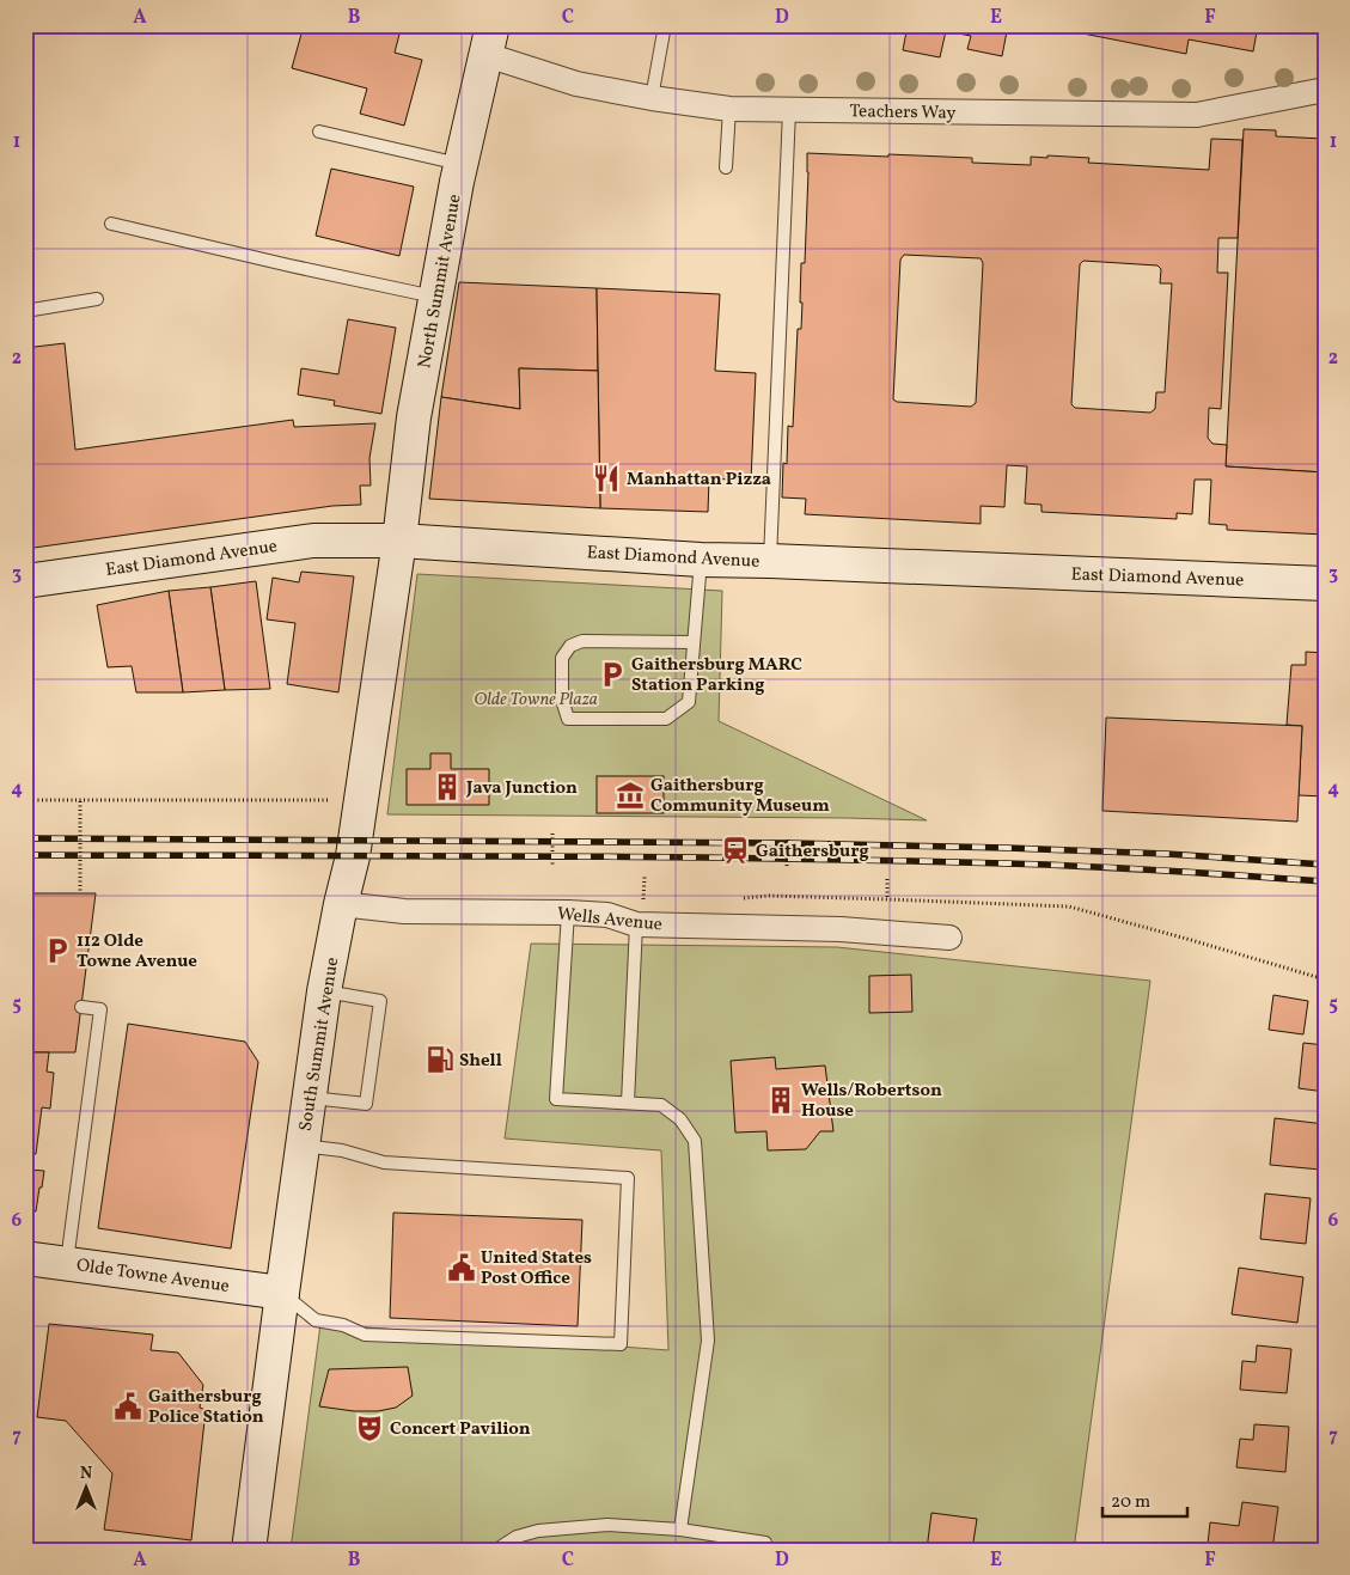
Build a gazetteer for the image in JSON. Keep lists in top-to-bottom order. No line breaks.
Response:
{"streets":{"street":["Teachers Way","North Summit Avenue","East Diamond Avenue","Wells Avenue","South Summit Avenue","Olde Towne Avenue"]},"crossings":[["Teachers Way","North Summit Avenue"],["North Summit Avenue","East Diamond Avenue"],["North Summit Avenue","South Summit Avenue"],["East Diamond Avenue","South Summit Avenue"],["Wells Avenue","South Summit Avenue"],["South Summit Avenue","Olde Towne Avenue"]],"parks":["Olde Towne Plaza"],"places":{"restaurant":["Manhattan Pizza"],"parking":["Gaithersburg MARC Station Parking","112 Olde Towne Avenue"],"building":["Java Junction","Wells/Robertson House"],"museum":["Gaithersburg Community Museum"],"station":["Gaithersburg"],"fuel station":["Shell"],"public building":["United States Post Office","Gaithersburg Police Station"],"theatre":["Concert Pavilion"]},"scale_bar":"20 m","north":"top","grid":{"columns":["A","B","C","D","E","F"],"rows":["1","2","3","4","5","6","7"]}}
